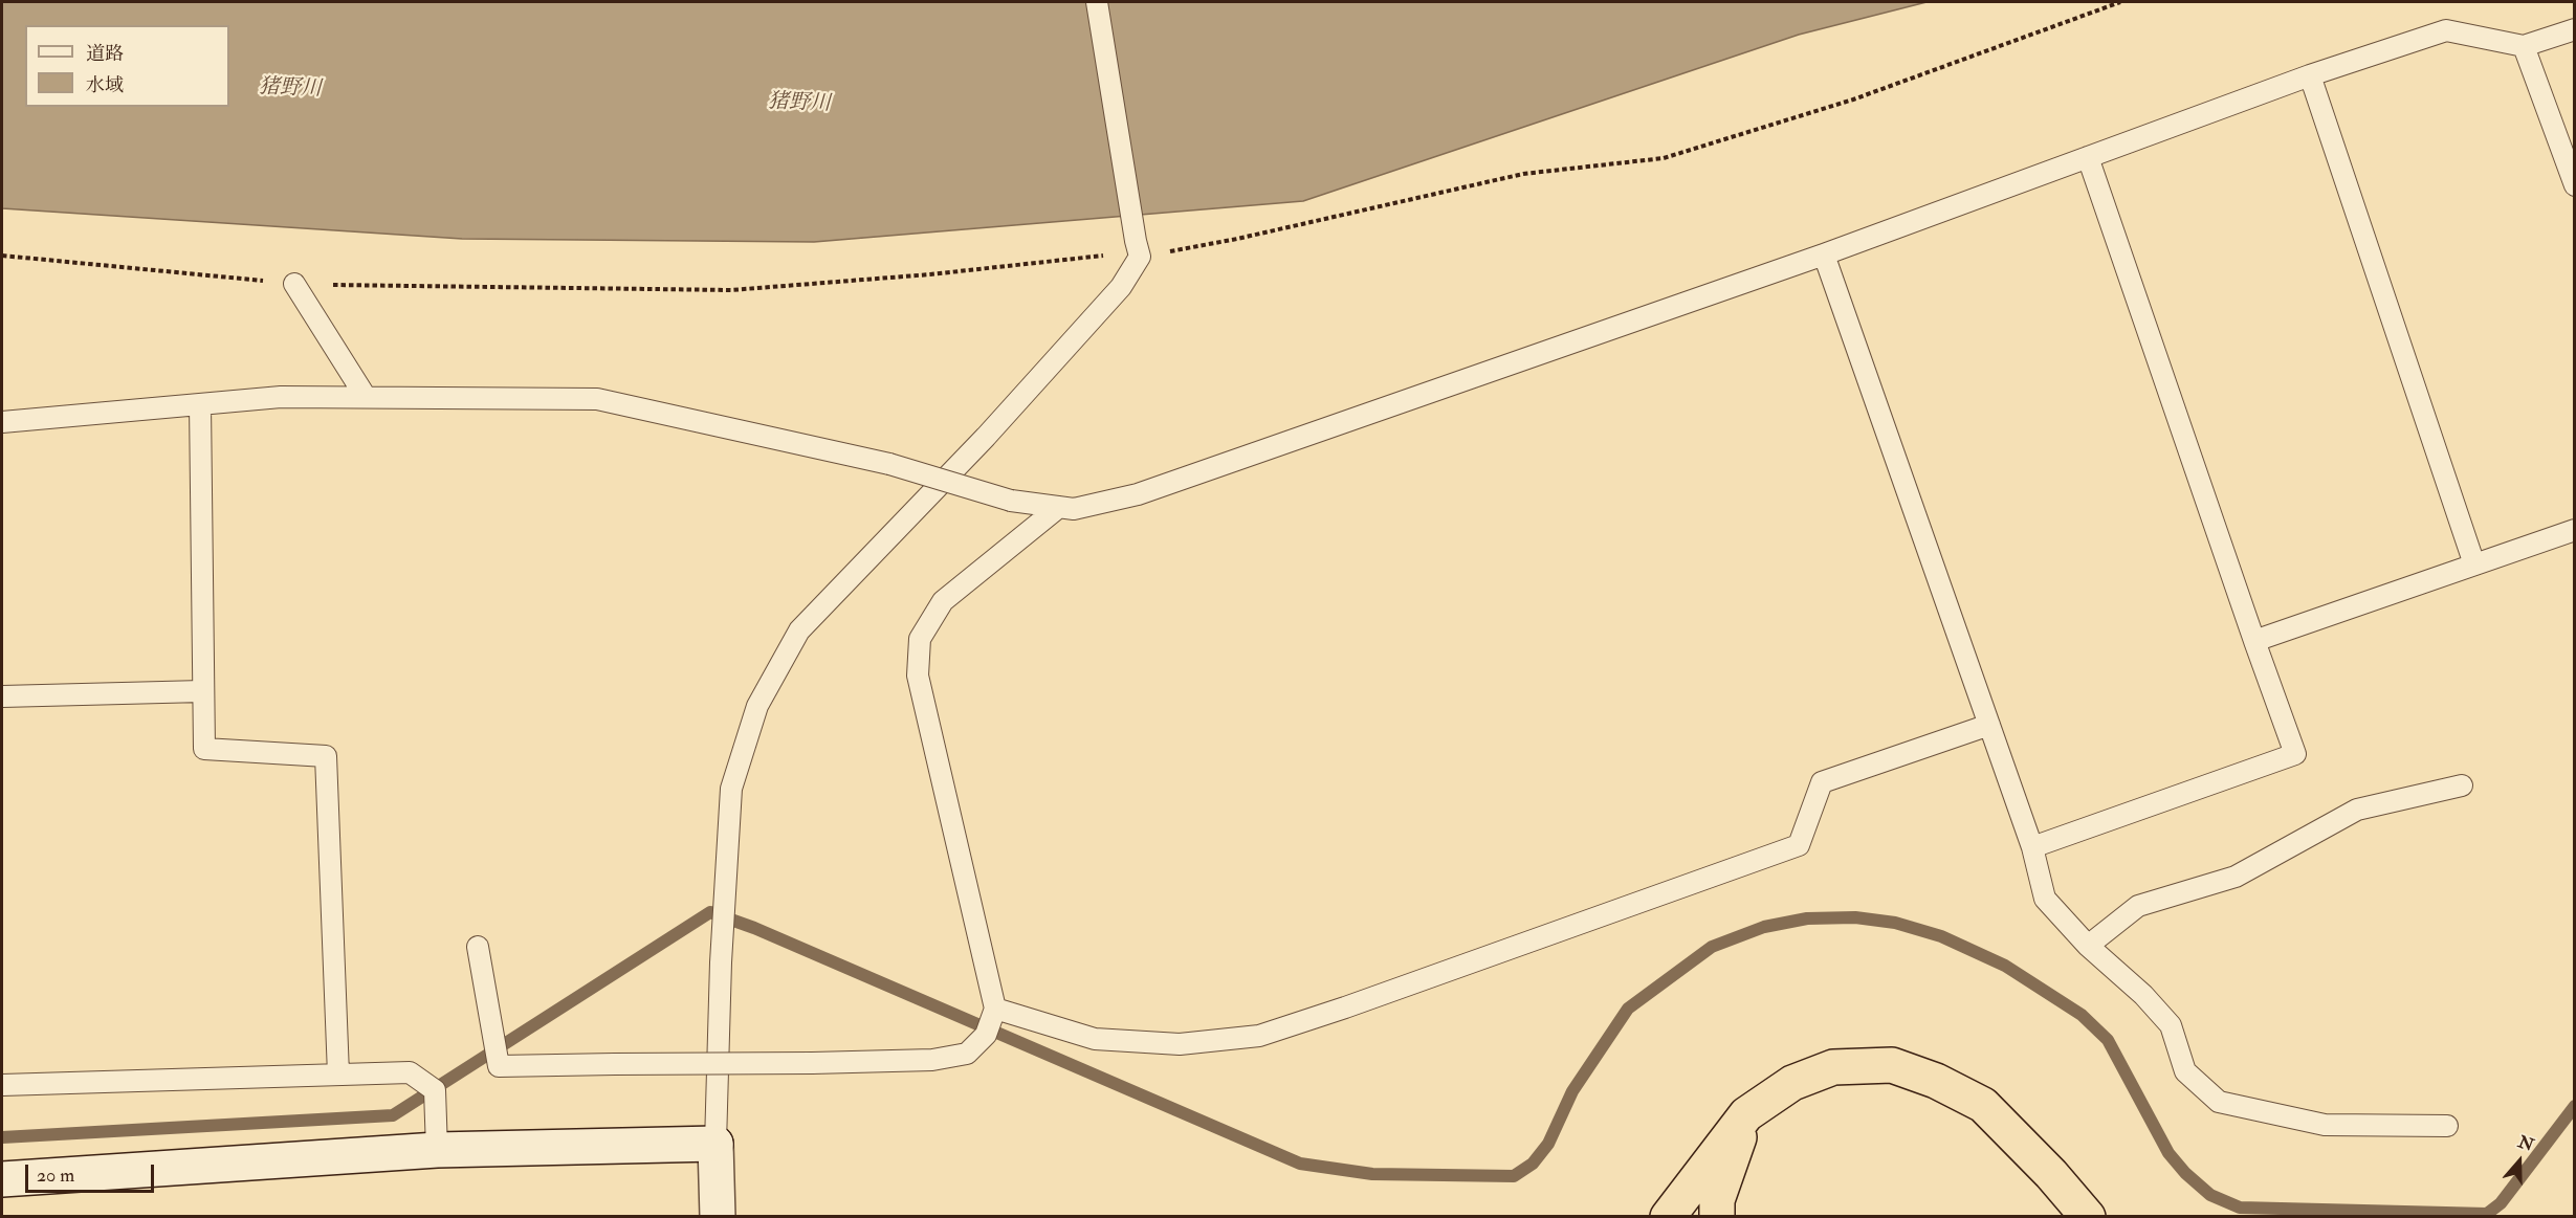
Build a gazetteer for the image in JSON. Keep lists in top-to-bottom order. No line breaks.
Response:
{"water":["猪野川"],"legend":["道路","水域"],"scale_bar":"20 m","north":"top"}
